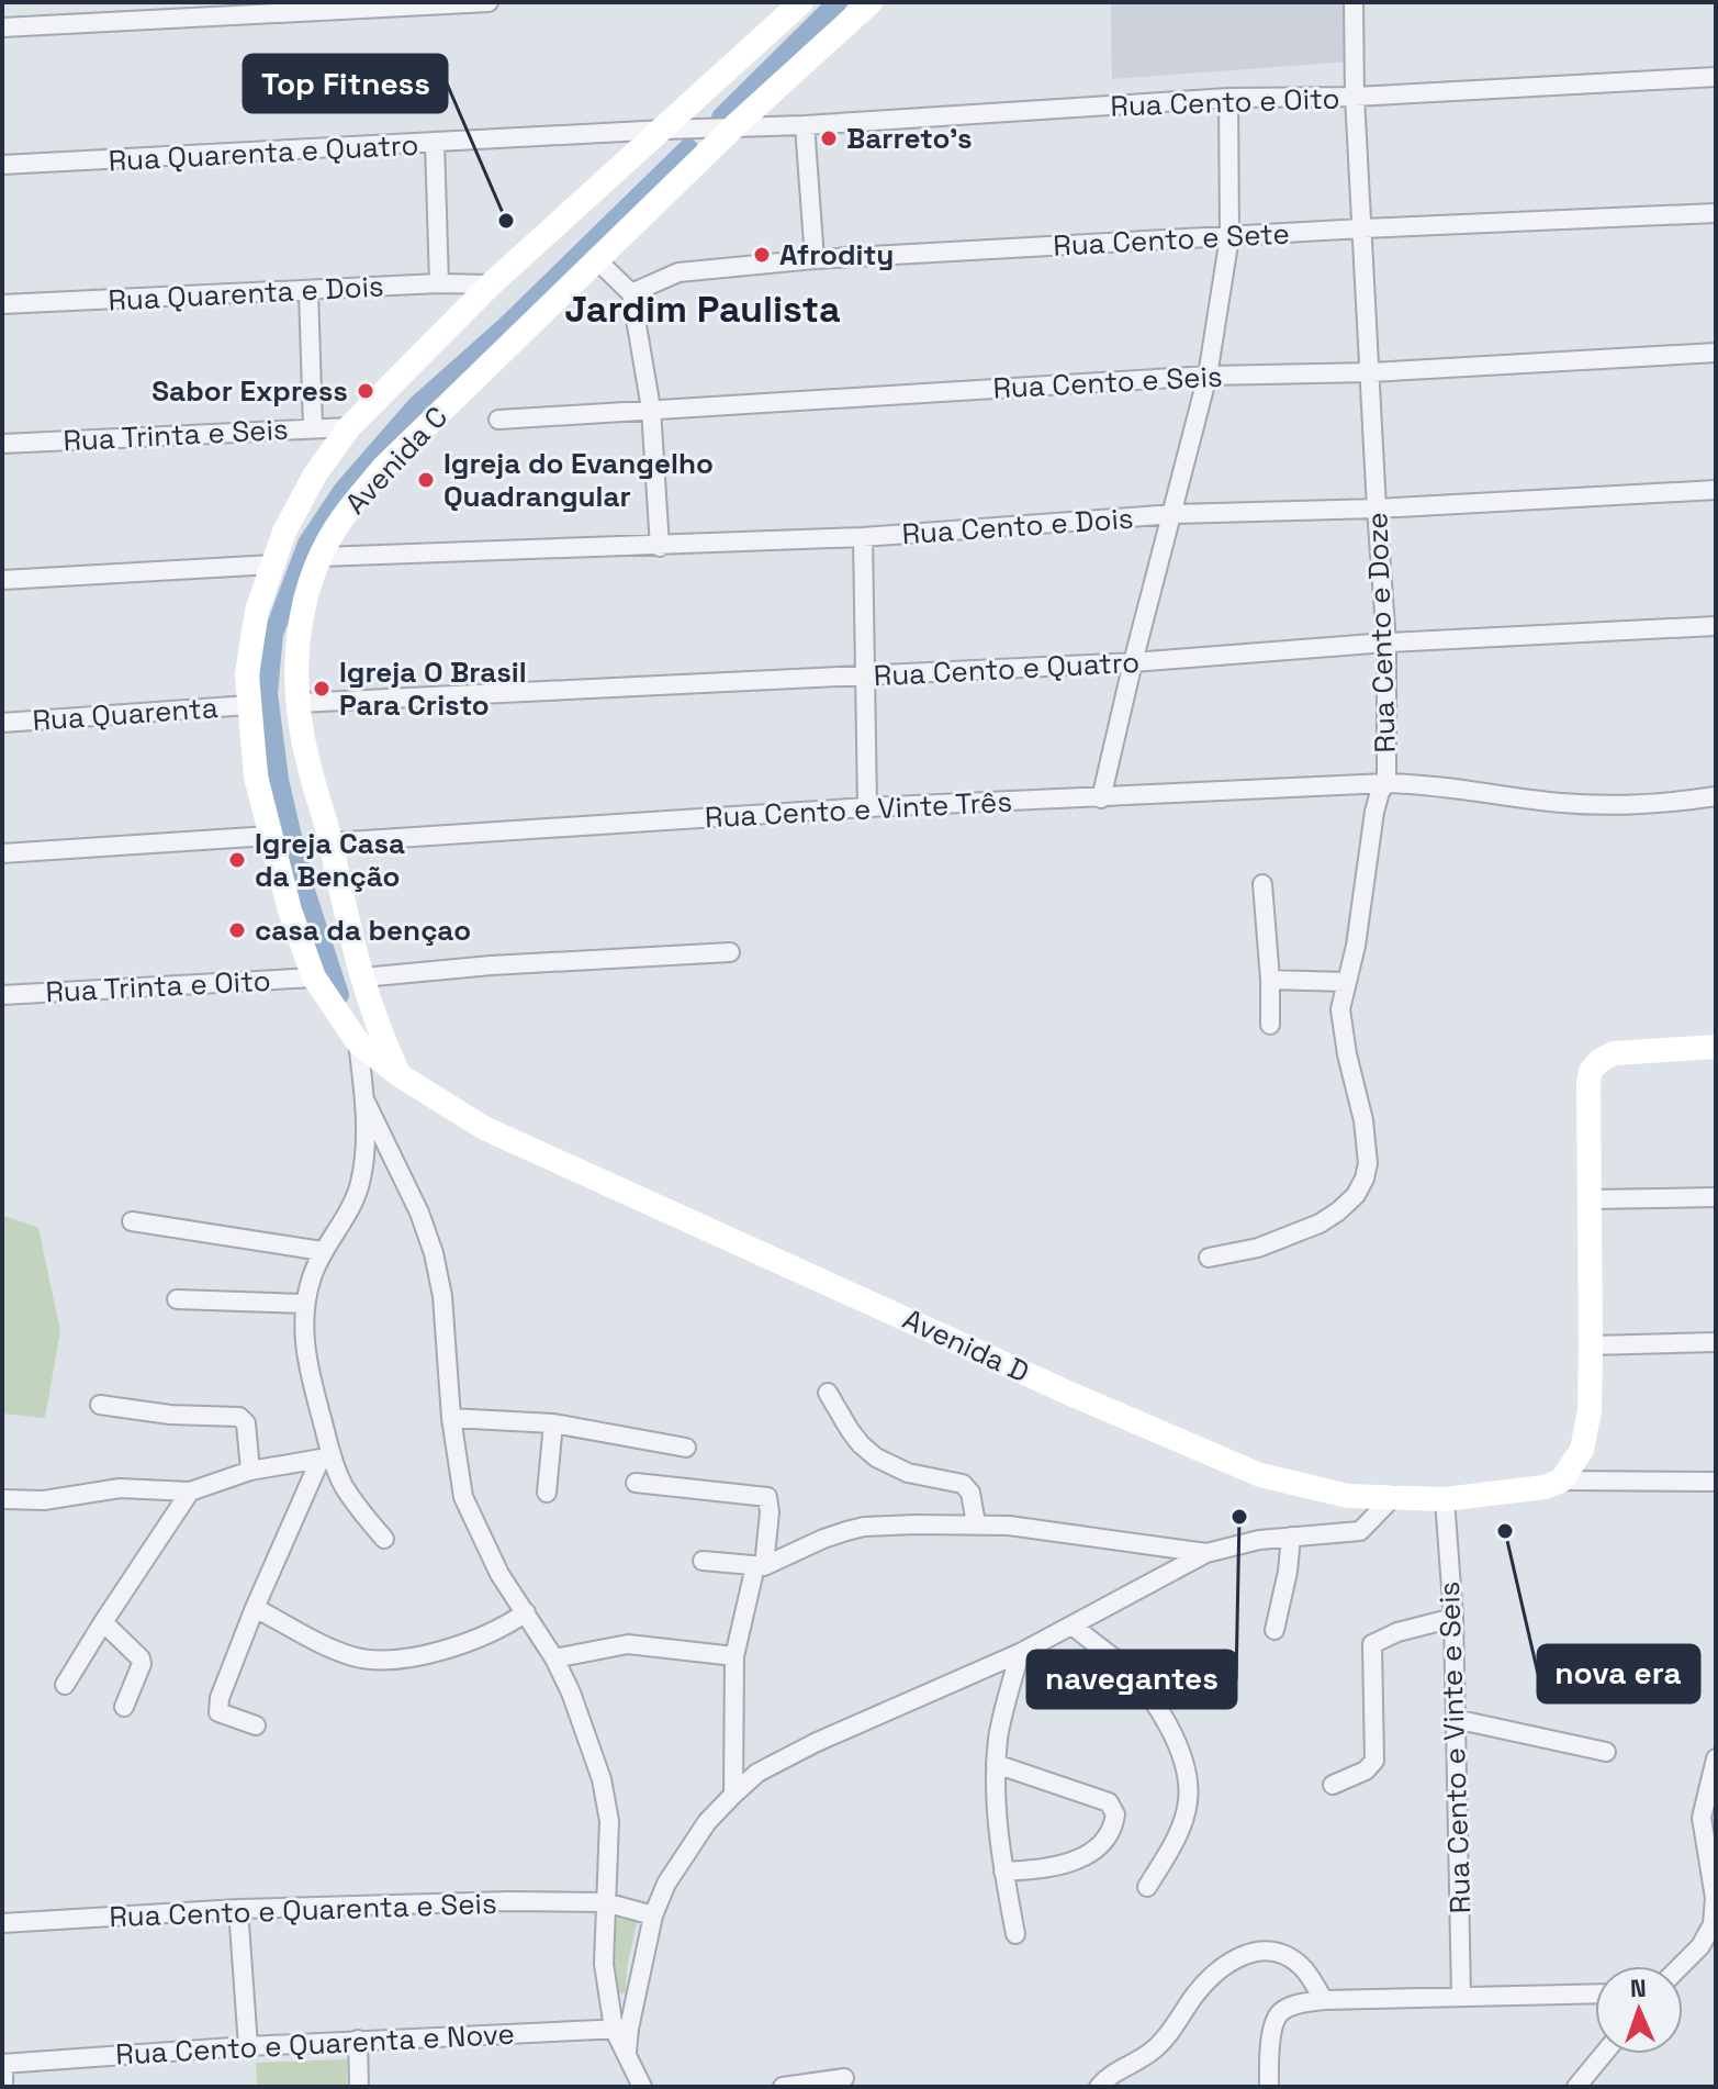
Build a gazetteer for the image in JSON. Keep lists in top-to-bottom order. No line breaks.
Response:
{"streets":{"main road":["Avenida C","Avenida D"],"street":["Rua Cento e Oito","Rua Quarenta e Quatro","Rua Cento e Sete","Rua Quarenta e Dois","Rua Cento e Seis","Rua Trinta e Seis","Rua Cento e Dois","Rua Cento e Doze","Rua Cento e Quatro","Rua Quarenta","Rua Cento e Vinte Três","Rua Trinta e Oito","Rua Cento e Vinte e Seis","Rua Cento e Quarenta e Seis","Rua Cento e Quarenta e Nove"]},"crossings":[["Rua Cento e Oito","Rua Quarenta e Quatro"],["Rua Cento e Oito","Avenida C"],["Rua Cento e Oito","Rua Cento e Doze"],["Rua Quarenta e Quatro","Avenida C"],["Rua Quarenta e Quatro","Avenida D"],["Rua Cento e Sete","Rua Cento e Doze"],["Rua Quarenta e Dois","Avenida D"],["Rua Cento e Seis","Rua Cento e Doze"],["Rua Trinta e Seis","Avenida D"],["Avenida C","Rua Cento e Dois"],["Avenida C","Rua Cento e Quatro"],["Avenida C","Rua Cento e Vinte Três"],["Avenida C","Avenida D"],["Rua Cento e Dois","Rua Cento e Doze"],["Rua Cento e Doze","Rua Cento e Quatro"],["Rua Cento e Doze","Rua Cento e Vinte Três"],["Rua Quarenta","Avenida D"],["Rua Trinta e Oito","Avenida D"],["Avenida D","Rua Cento e Vinte e Seis"]],"districts":["Jardim Paulista"],"places":["Barreto's","Top Fitness","Afrodity","Sabor Express","Igreja do Evangelho Quadrangular","Igreja O Brasil Para Cristo","Igreja Casa da Benção","casa da bençao","navegantes","nova era"],"north":"top"}
